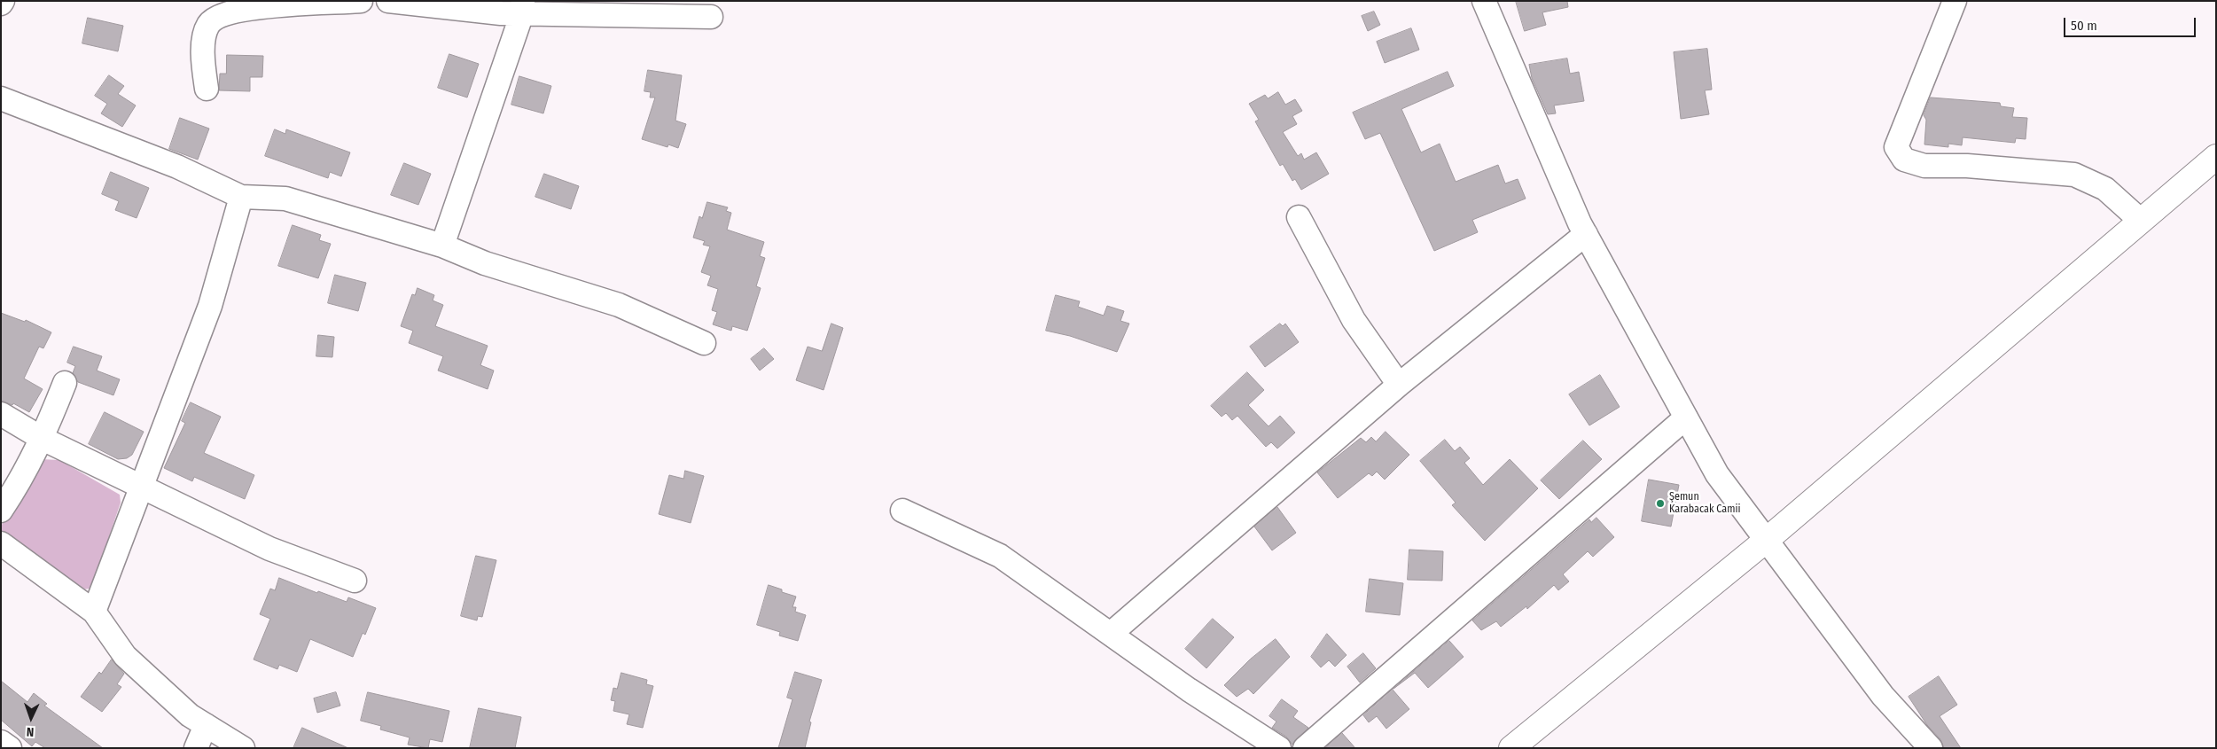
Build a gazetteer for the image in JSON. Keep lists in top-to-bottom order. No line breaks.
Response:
{"places":["Şemun Karabacak Camii"],"scale_bar":"50 m","north":"bottom"}
